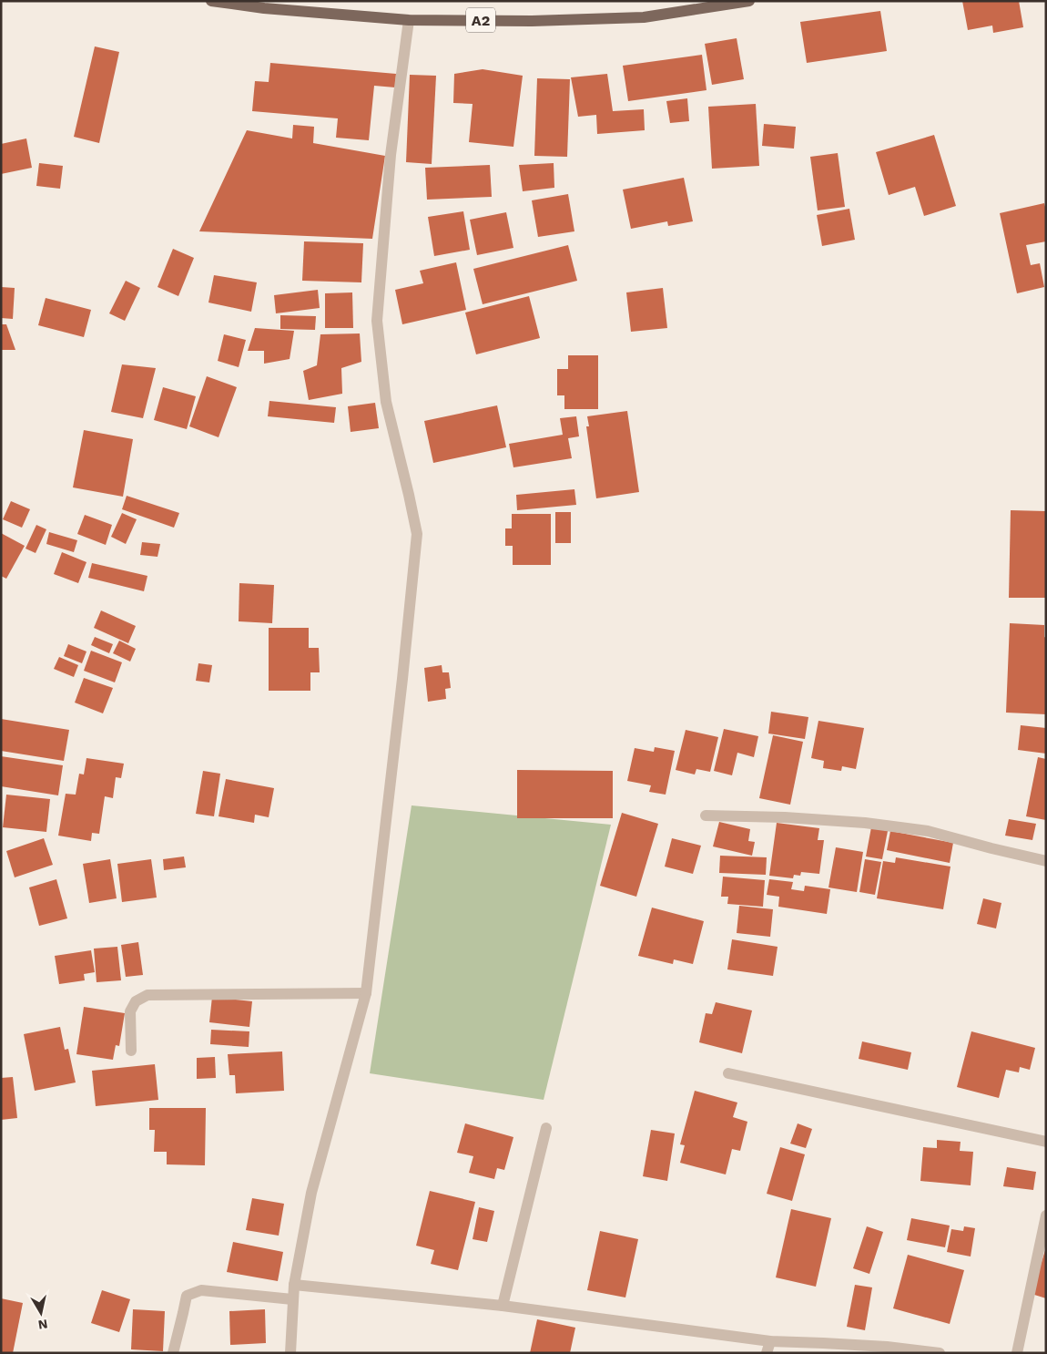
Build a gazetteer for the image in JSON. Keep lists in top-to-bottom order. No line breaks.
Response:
{"streets":{"main road":["A2"]},"north":"bottom"}
